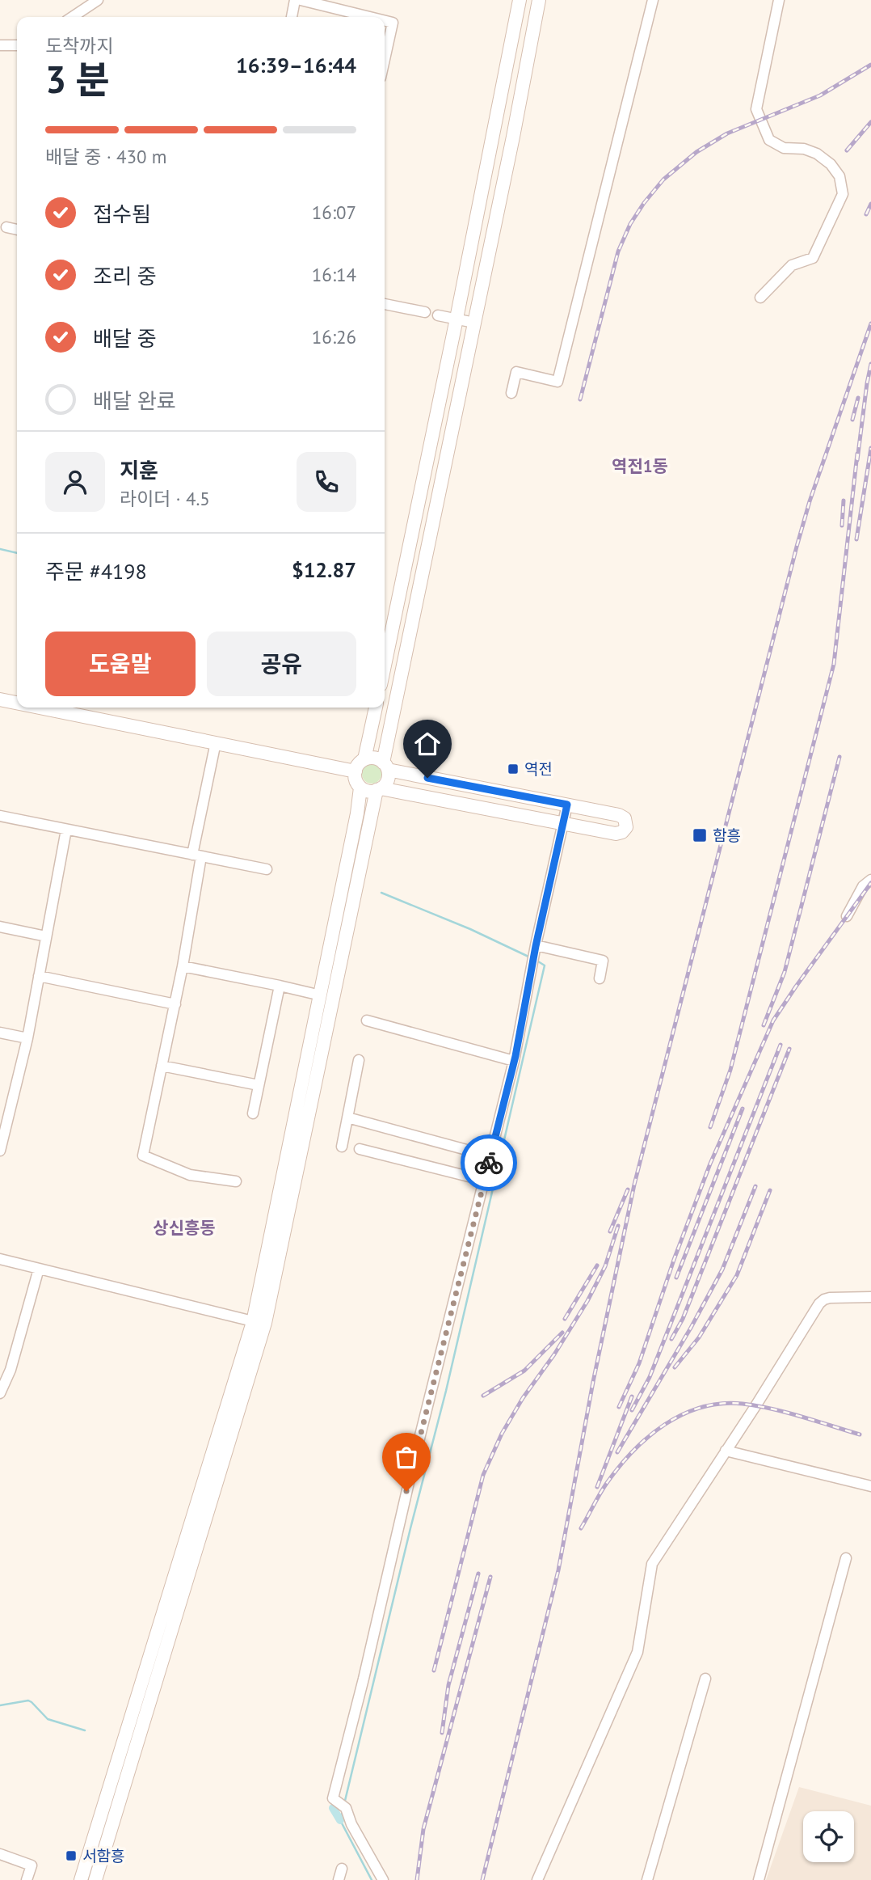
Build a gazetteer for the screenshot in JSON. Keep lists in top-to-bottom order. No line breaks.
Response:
{"districts":["역전1동","상신흥동"],"places":{"transit":["역전","함흥","서함흥"]},"page":{"heading":["3 분","도착까지","16:39–16:44"],"panel":["지훈","라이더 · 4.5","주문 #4198","$12.87"],"bar":"배달 중 · 430 m","list":[["접수됨","16:07"],["조리 중","16:14"],["배달 중","16:26"],"배달 완료"],"buttons":["도움말","공유"]}}
